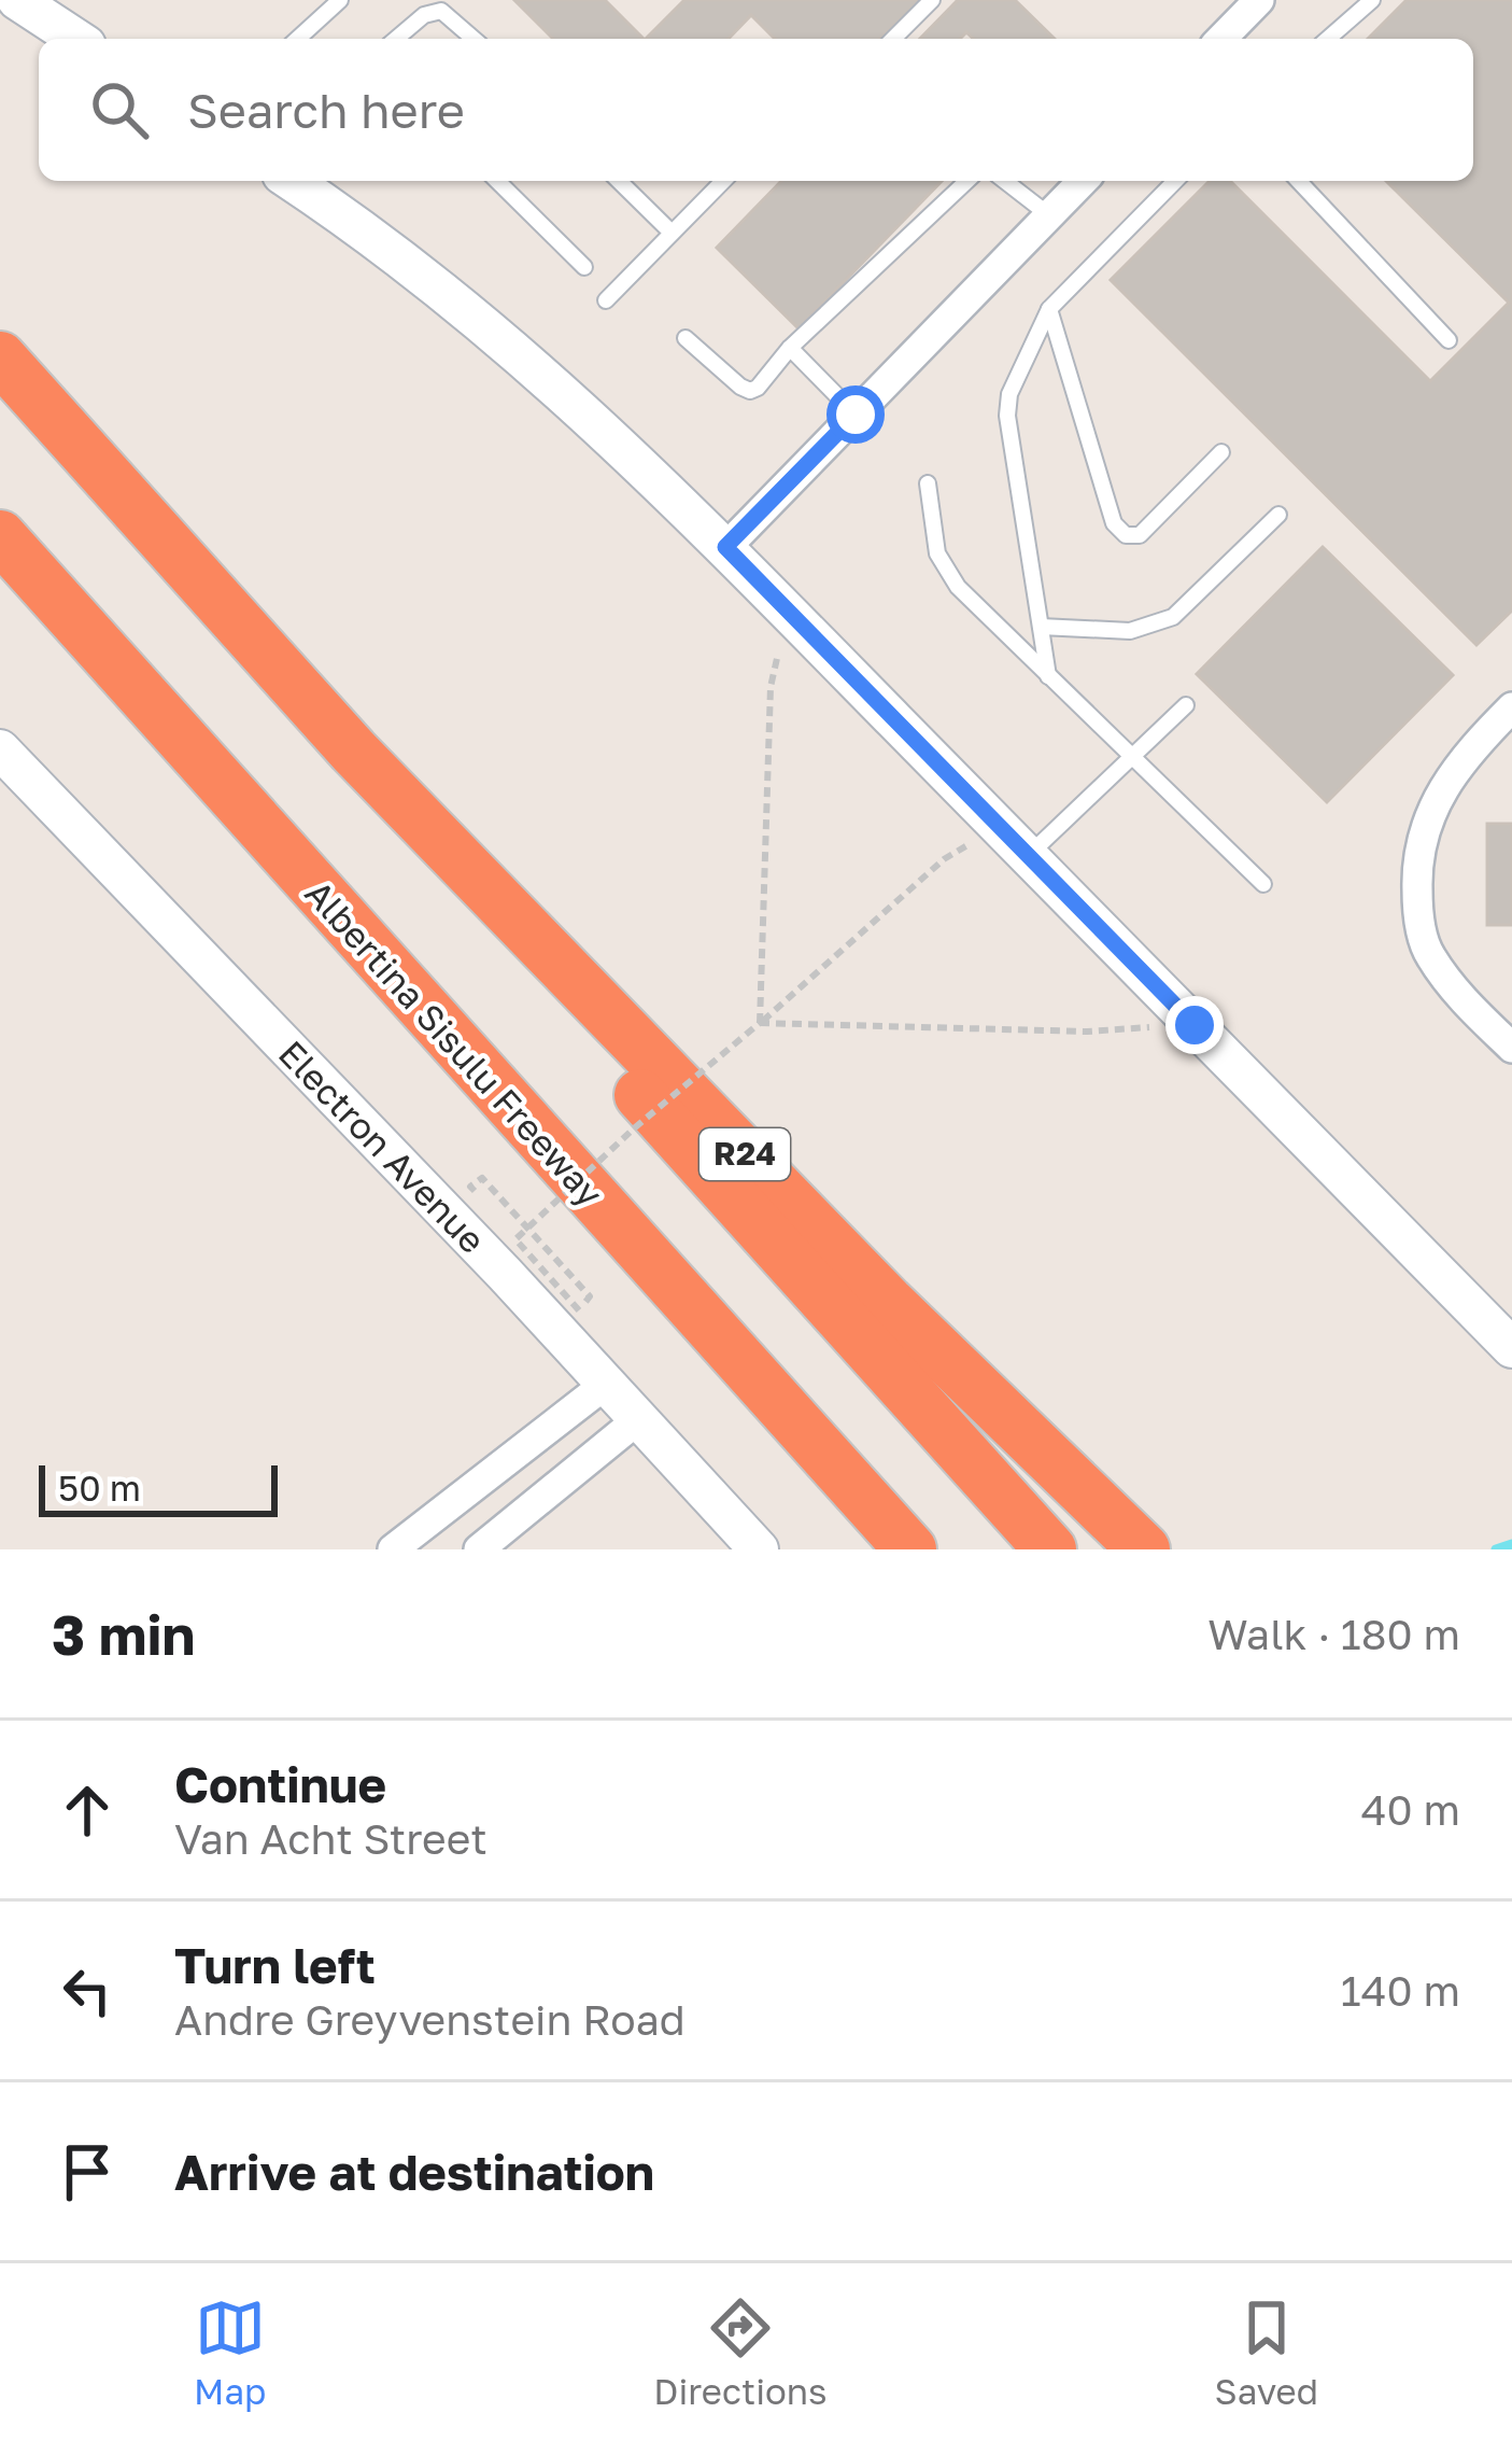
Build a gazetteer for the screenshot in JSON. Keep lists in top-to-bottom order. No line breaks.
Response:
{"streets":{"highway":["Albertina Sisulu Freeway","R24"],"main road":["Electron Avenue"]},"scale_bar":"50 m","page":{"search":"Search here","scale":"50 m","heading":["3 min","Walk · 180 m"],"list":[["Continue","Van Acht Street","40 m"],["Turn left","Andre Greyvenstein Road","140 m"],"Arrive at destination"],"nav":["Map","Directions","Saved"]}}
